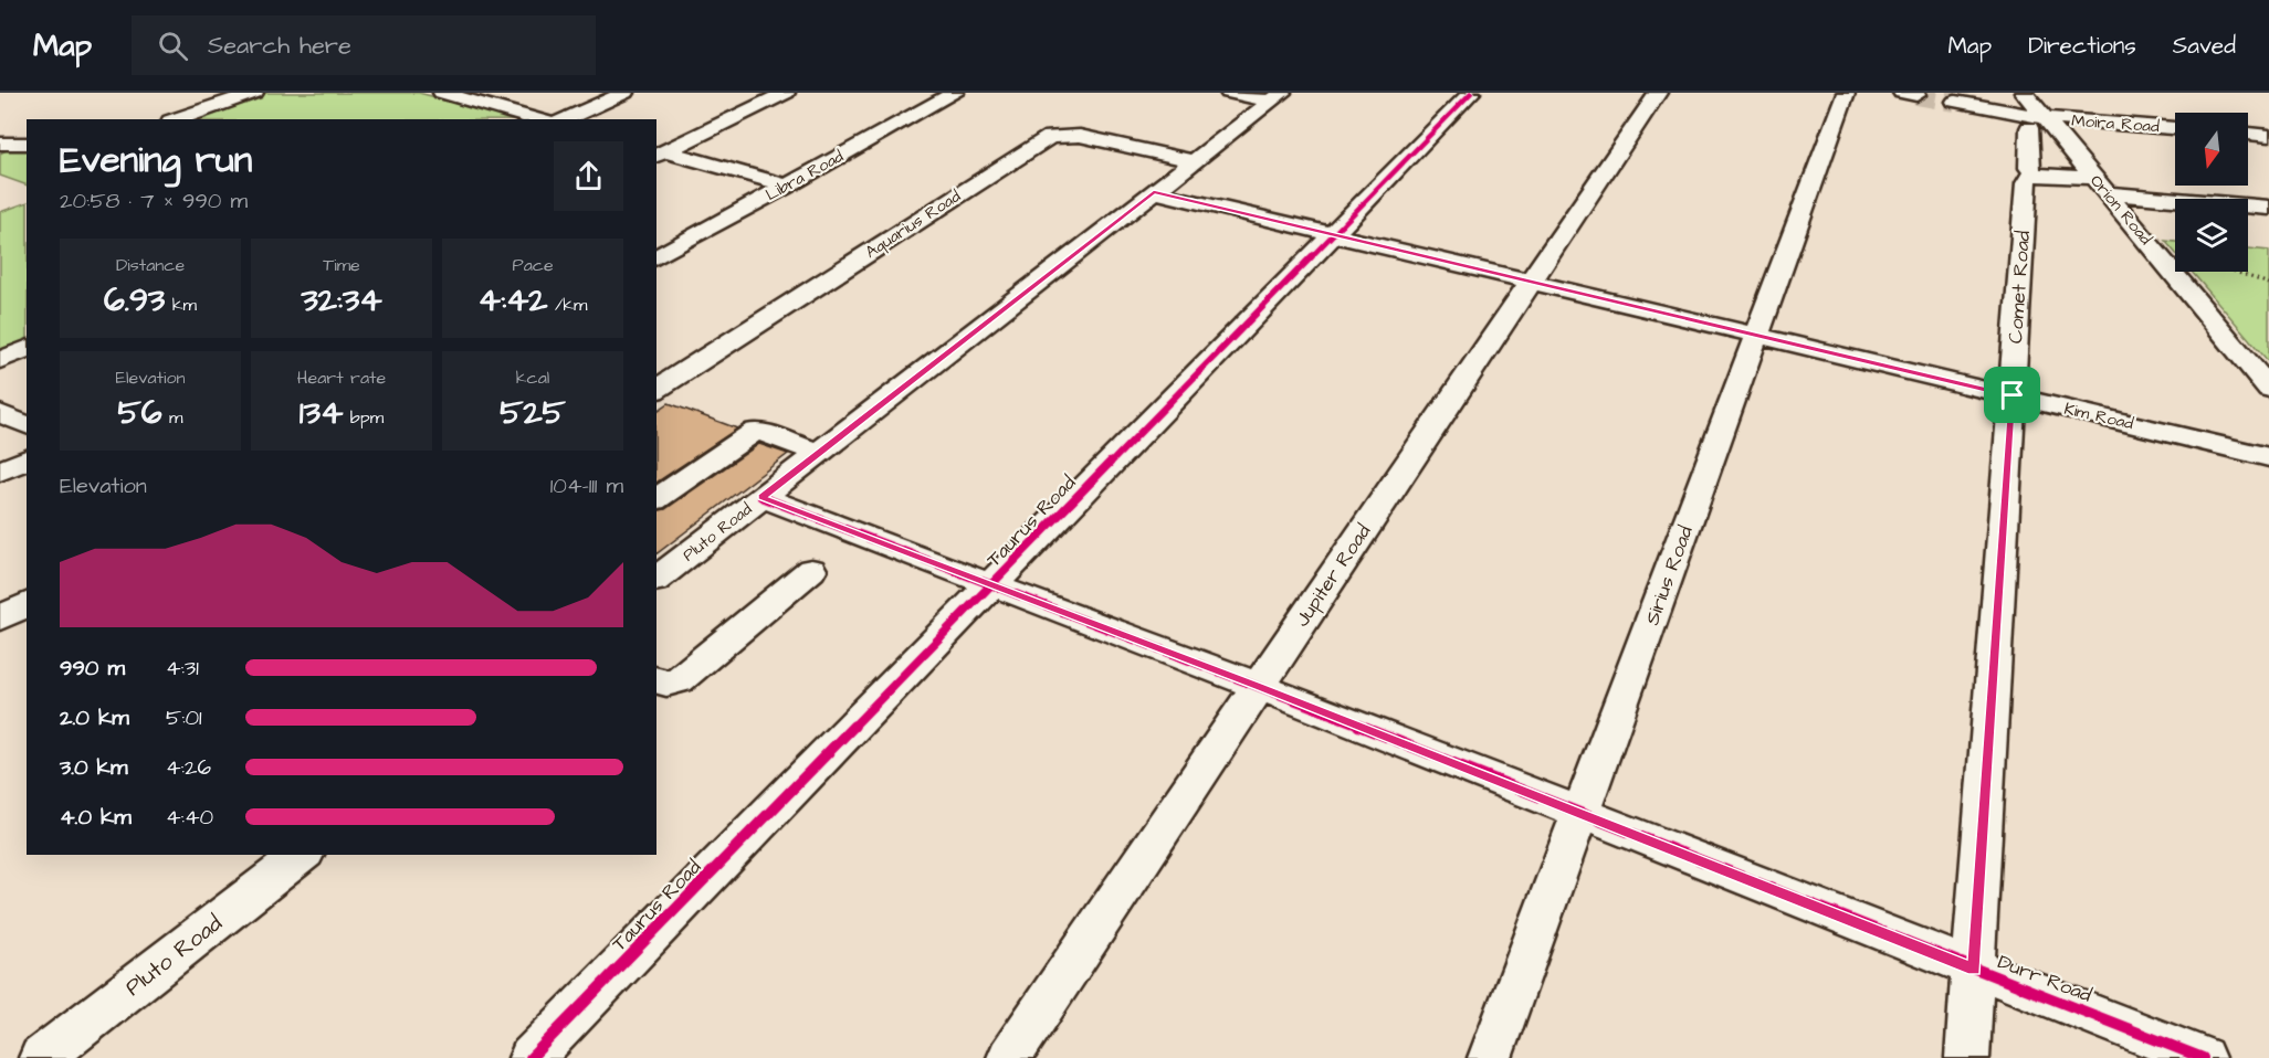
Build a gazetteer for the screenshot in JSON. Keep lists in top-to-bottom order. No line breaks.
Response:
{"streets":{"street":["Moira Road","Libra Road","Orion Road","Aquarius Road","Comet Road","Kim Road","Taurus Road","Pluto Road","Jupiter Road","Sirius Road","Durr Road"]},"crossings":[["Moira Road","Orion Road"],["Aquarius Road","Pluto Road"],["Comet Road","Kim Road"],["Comet Road","Durr Road"],["Kim Road","Taurus Road"],["Kim Road","Pluto Road"],["Kim Road","Jupiter Road"],["Kim Road","Sirius Road"],["Taurus Road","Durr Road"],["Pluto Road","Durr Road"],["Jupiter Road","Durr Road"],["Sirius Road","Durr Road"]],"north":"bottom","page":{"header":"Map","search":"Search here","nav":["Map","Directions","Saved"],"heading":["Evening run","20:58 · 7 × 990 m"],"stats":[["Distance","6.93 km"],["Time","32:34"],["Pace","4:42 /km"],["Elevation","56 m"],["Heart rate","134 bpm"],["kcal","525"]],"chart":["Elevation","104–111 m"],"list":[{"name":"990 m","note":"4:31"},{"name":"2.0 km","note":"5:01"},{"name":"3.0 km","note":"4:26"},{"name":"4.0 km","note":"4:40"}]}}
